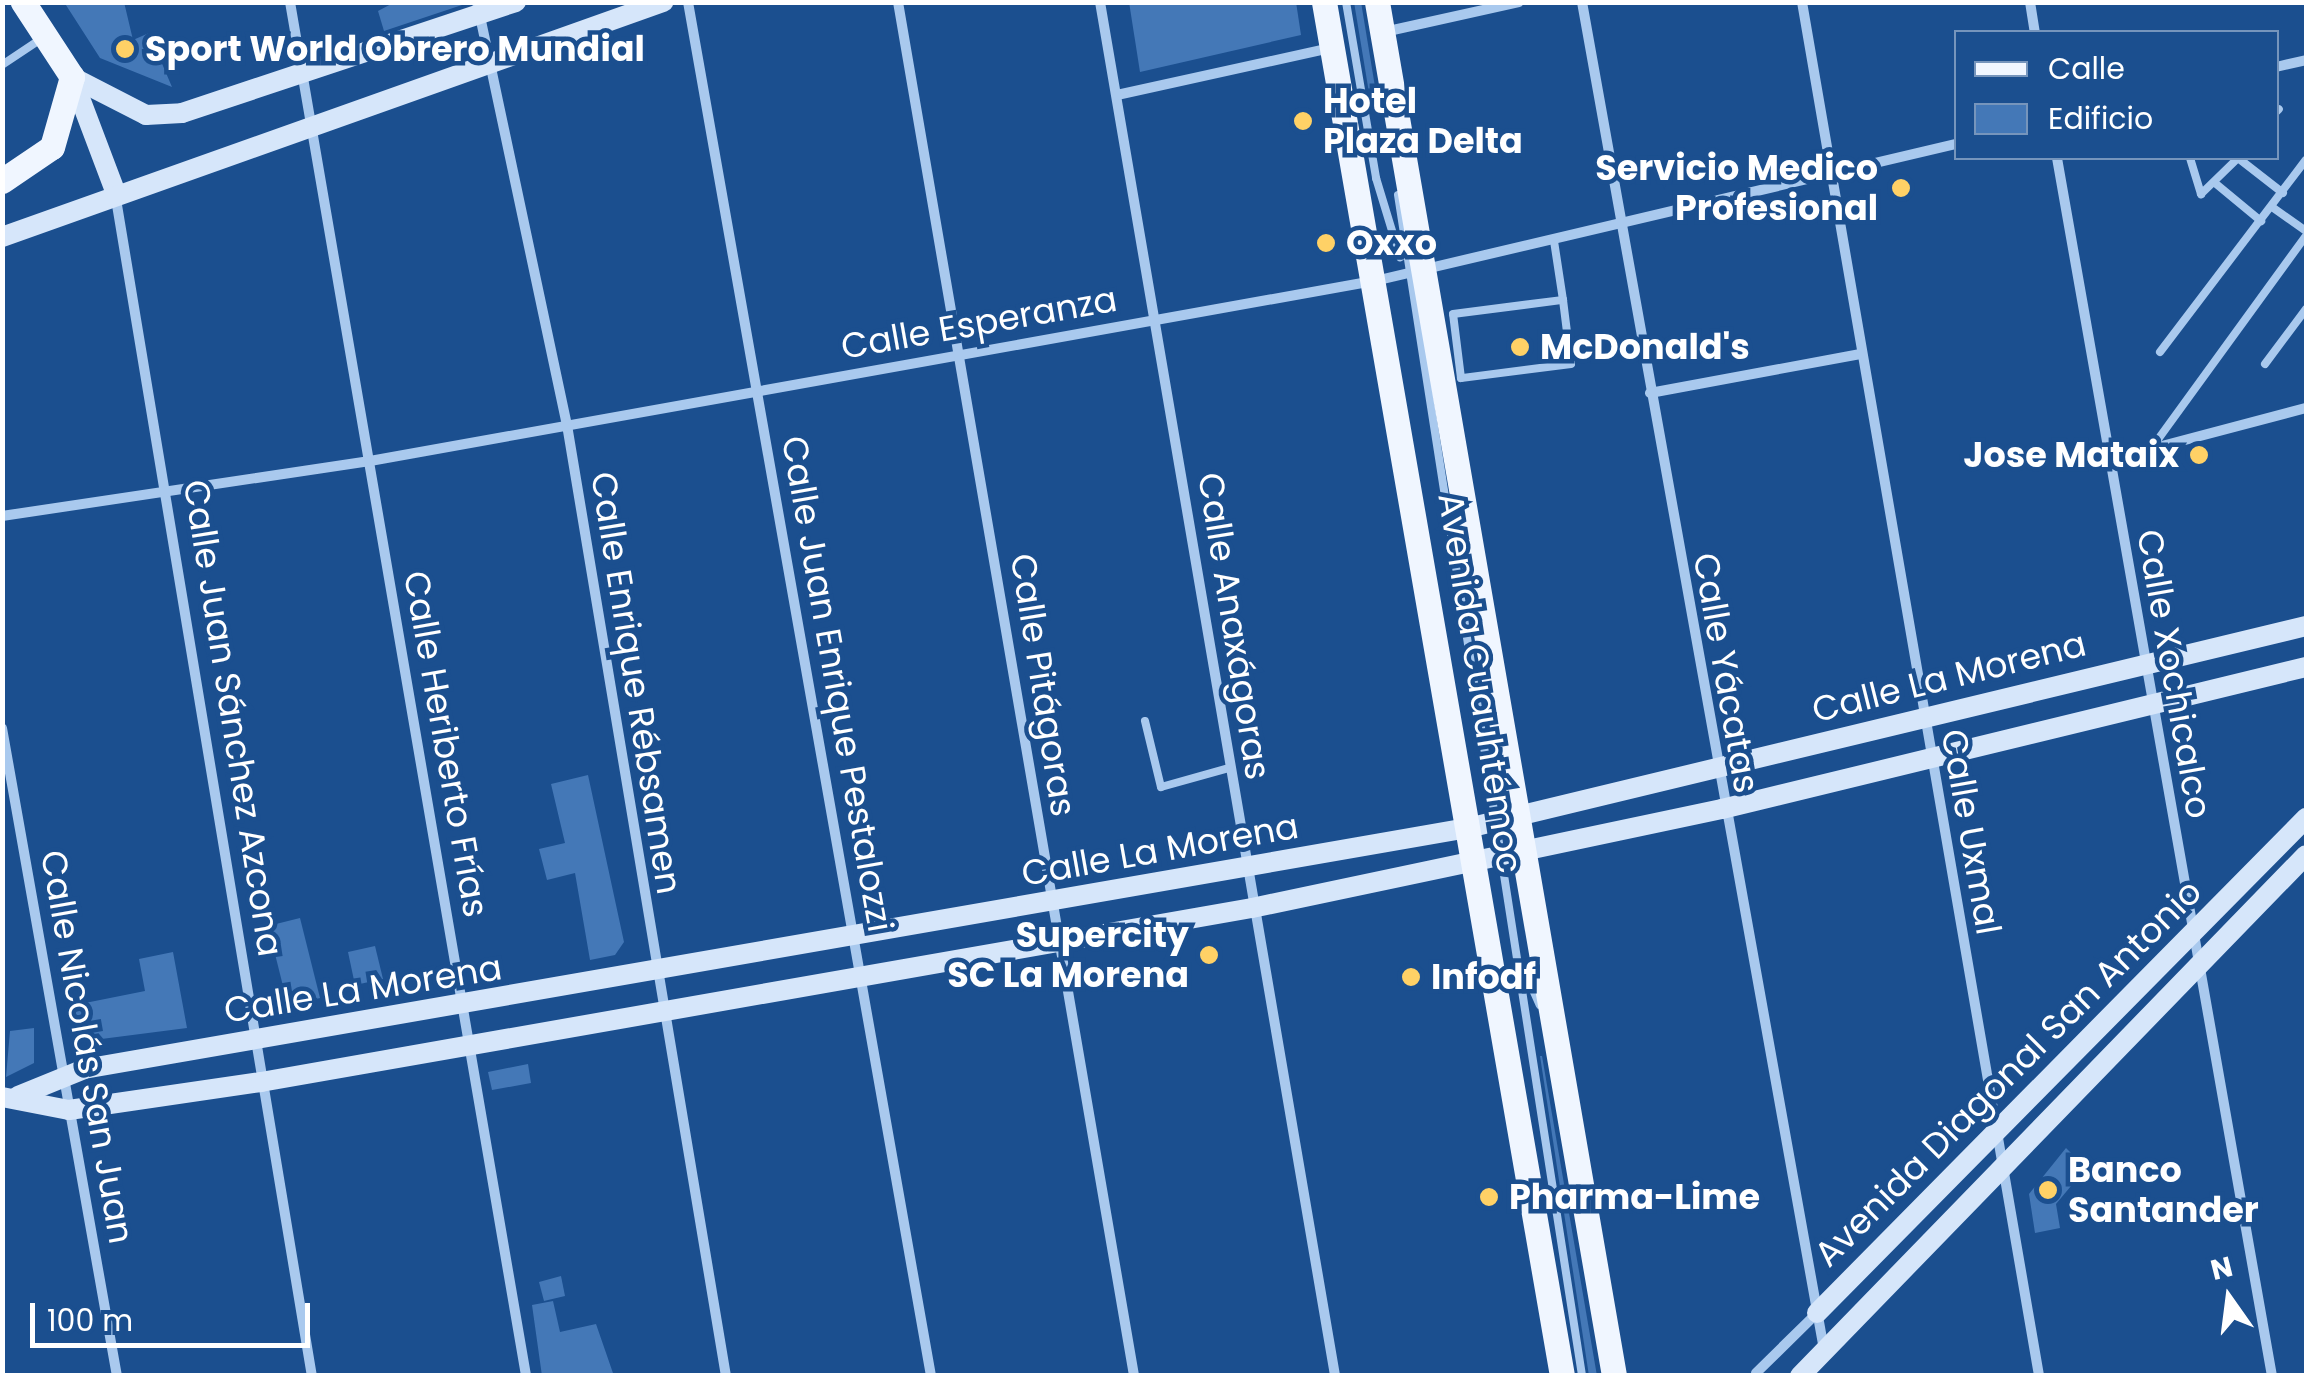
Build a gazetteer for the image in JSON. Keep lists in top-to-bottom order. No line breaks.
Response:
{"streets":{"main road":["Avenida Cuauhtémoc"],"street":["Calle Esperanza","Calle Anaxágoras","Calle Yácatas","Calle Xochicalco","Calle La Morena","Calle Enrique Rébsamen","Calle Juan Enrique Pestalozzi","Calle Pitágoras","Calle Juan Sánchez Azcona","Calle Heriberto Frías","Calle Uxmal","Calle Nicolás San Juan","Avenida Diagonal San Antonio"]},"crossings":[["Calle Esperanza","Calle Anaxágoras"],["Calle Esperanza","Calle Yácatas"],["Calle Esperanza","Calle Enrique Rébsamen"],["Calle Esperanza","Avenida Cuauhtémoc"],["Calle Esperanza","Calle Juan Enrique Pestalozzi"],["Calle Esperanza","Calle Pitágoras"],["Calle Esperanza","Calle Juan Sánchez Azcona"],["Calle Esperanza","Calle Heriberto Frías"],["Calle Esperanza","Calle Uxmal"],["Calle Anaxágoras","Calle La Morena"],["Calle Yácatas","Calle La Morena"],["Calle Yácatas","Avenida Diagonal San Antonio"],["Calle Xochicalco","Calle La Morena"],["Calle Xochicalco","Avenida Diagonal San Antonio"],["Calle La Morena","Calle Enrique Rébsamen"],["Calle La Morena","Avenida Cuauhtémoc"],["Calle La Morena","Calle Juan Enrique Pestalozzi"],["Calle La Morena","Calle Pitágoras"],["Calle La Morena","Calle Juan Sánchez Azcona"],["Calle La Morena","Calle Heriberto Frías"],["Calle La Morena","Calle Uxmal"],["Calle La Morena","Calle Nicolás San Juan"],["Calle Uxmal","Avenida Diagonal San Antonio"]],"places":["Sport World Obrero Mundial","Hotel Plaza Delta","Servicio Medico Profesional","Oxxo","McDonald's","Jose Mataix","Supercity SC La Morena","Infodf","Banco Santander","Pharma-Lime"],"legend":["Calle","Edificio"],"scale_bar":"100 m","north":"top"}
